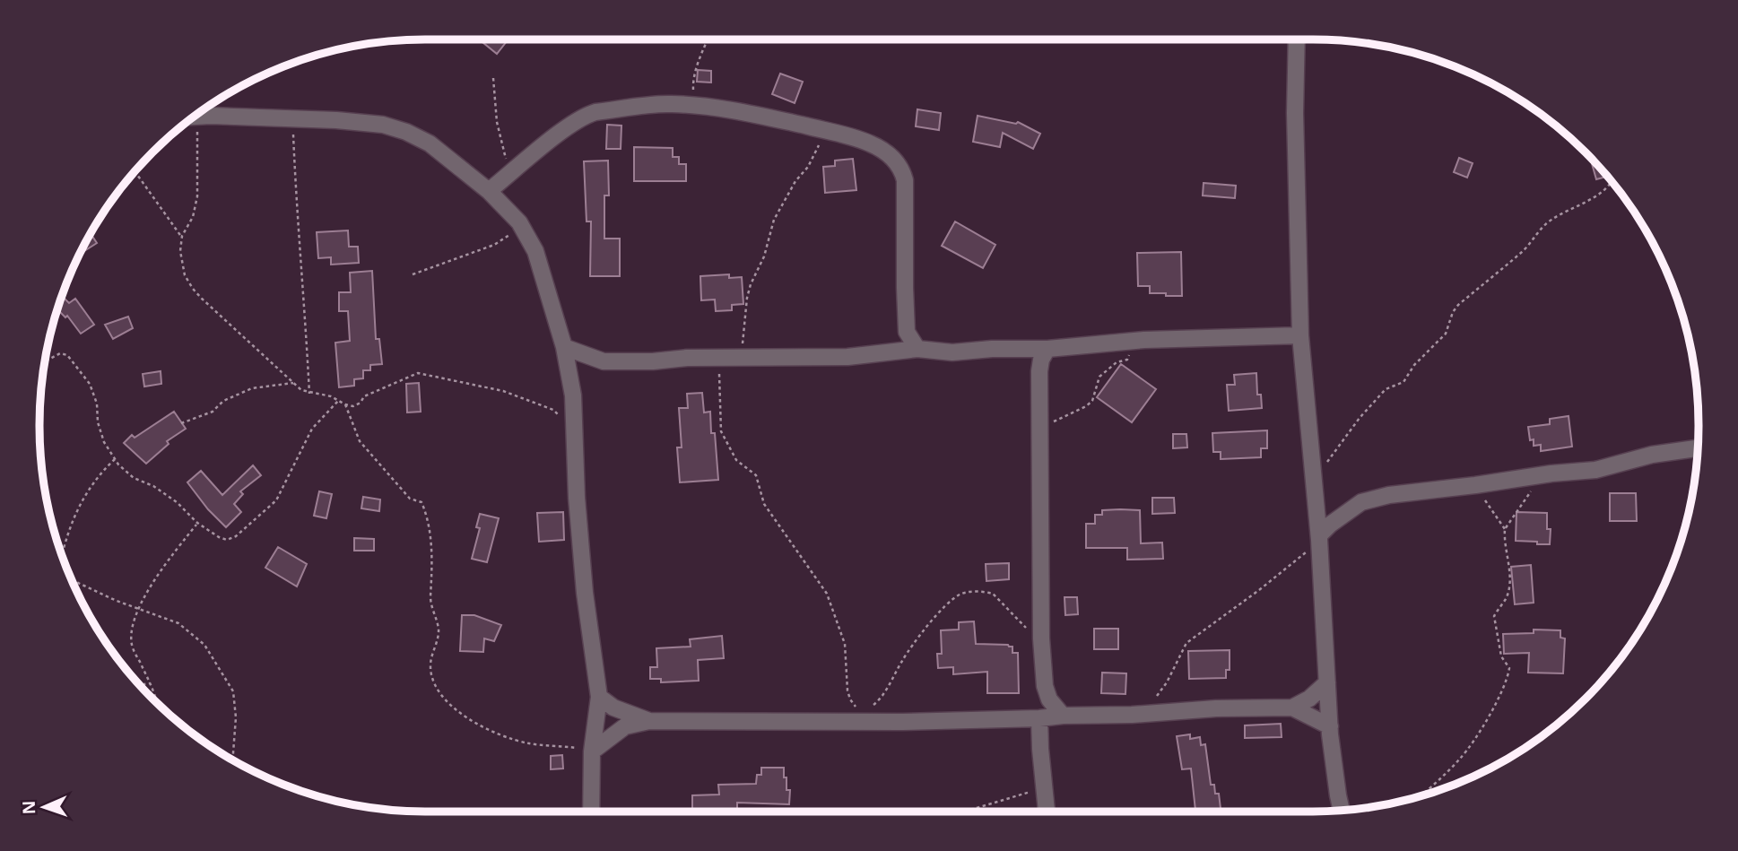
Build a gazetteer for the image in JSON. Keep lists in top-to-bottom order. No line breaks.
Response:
{"north":"left"}
